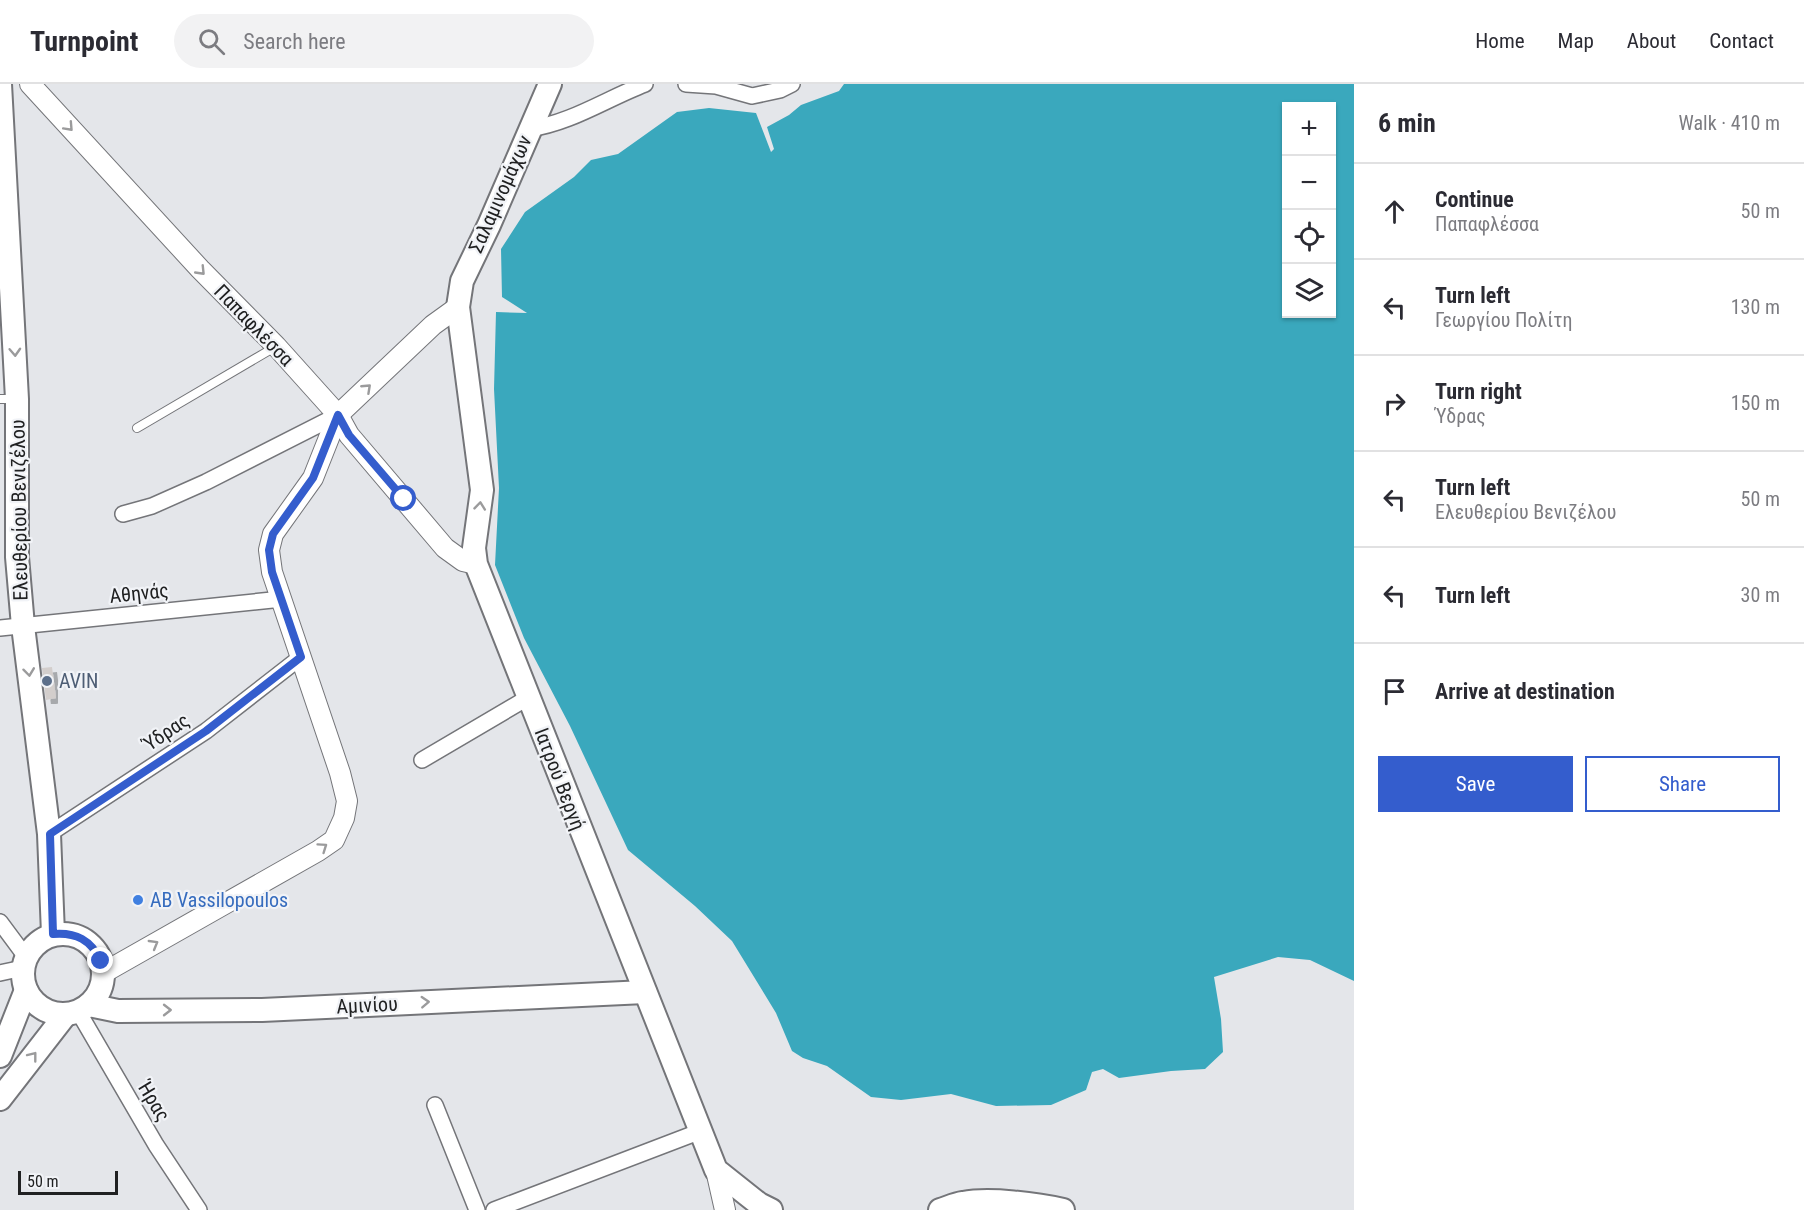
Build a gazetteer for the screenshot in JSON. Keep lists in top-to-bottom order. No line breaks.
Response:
{"streets":{"main road":["Σαλαμινομάχων","Ελευθερίου Βενιζέλου","Ιατρού Βεργή","Αμινίου"],"street":["Παπαφλέσσα","Αθηνάς","Ύδρας","Ήρας"]},"crossings":[["Σαλαμινομάχων","Ιατρού Βεργή"],["Παπαφλέσσα","Ιατρού Βεργή"],["Ελευθερίου Βενιζέλου","Αθηνάς"],["Ελευθερίου Βενιζέλου","Ύδρας"],["Ελευθερίου Βενιζέλου","Αμινίου"],["Ελευθερίου Βενιζέλου","Ήρας"],["Ιατρού Βεργή","Αμινίου"],["Αμινίου","Ήρας"]],"one_way":["Παπαφλέσσα","Αμινίου"],"places":["AVIN","AB Vassilopoulos"],"scale_bar":"50 m","page":{"header":"Turnpoint","search":"Search here","nav":["Home","Map","About","Contact"],"heading":["6 min","Walk · 410 m"],"map_buttons":["+","−"],"list":[["Continue","Παπαφλέσσα","50 m"],["Turn left","Γεωργίου Πολίτη","130 m"],["Turn right","Ύδρας","150 m"],["Turn left","Ελευθερίου Βενιζέλου","50 m"],["Turn left","30 m"],"Arrive at destination"],"buttons":["Save","Share"],"scale":"50 m"}}
